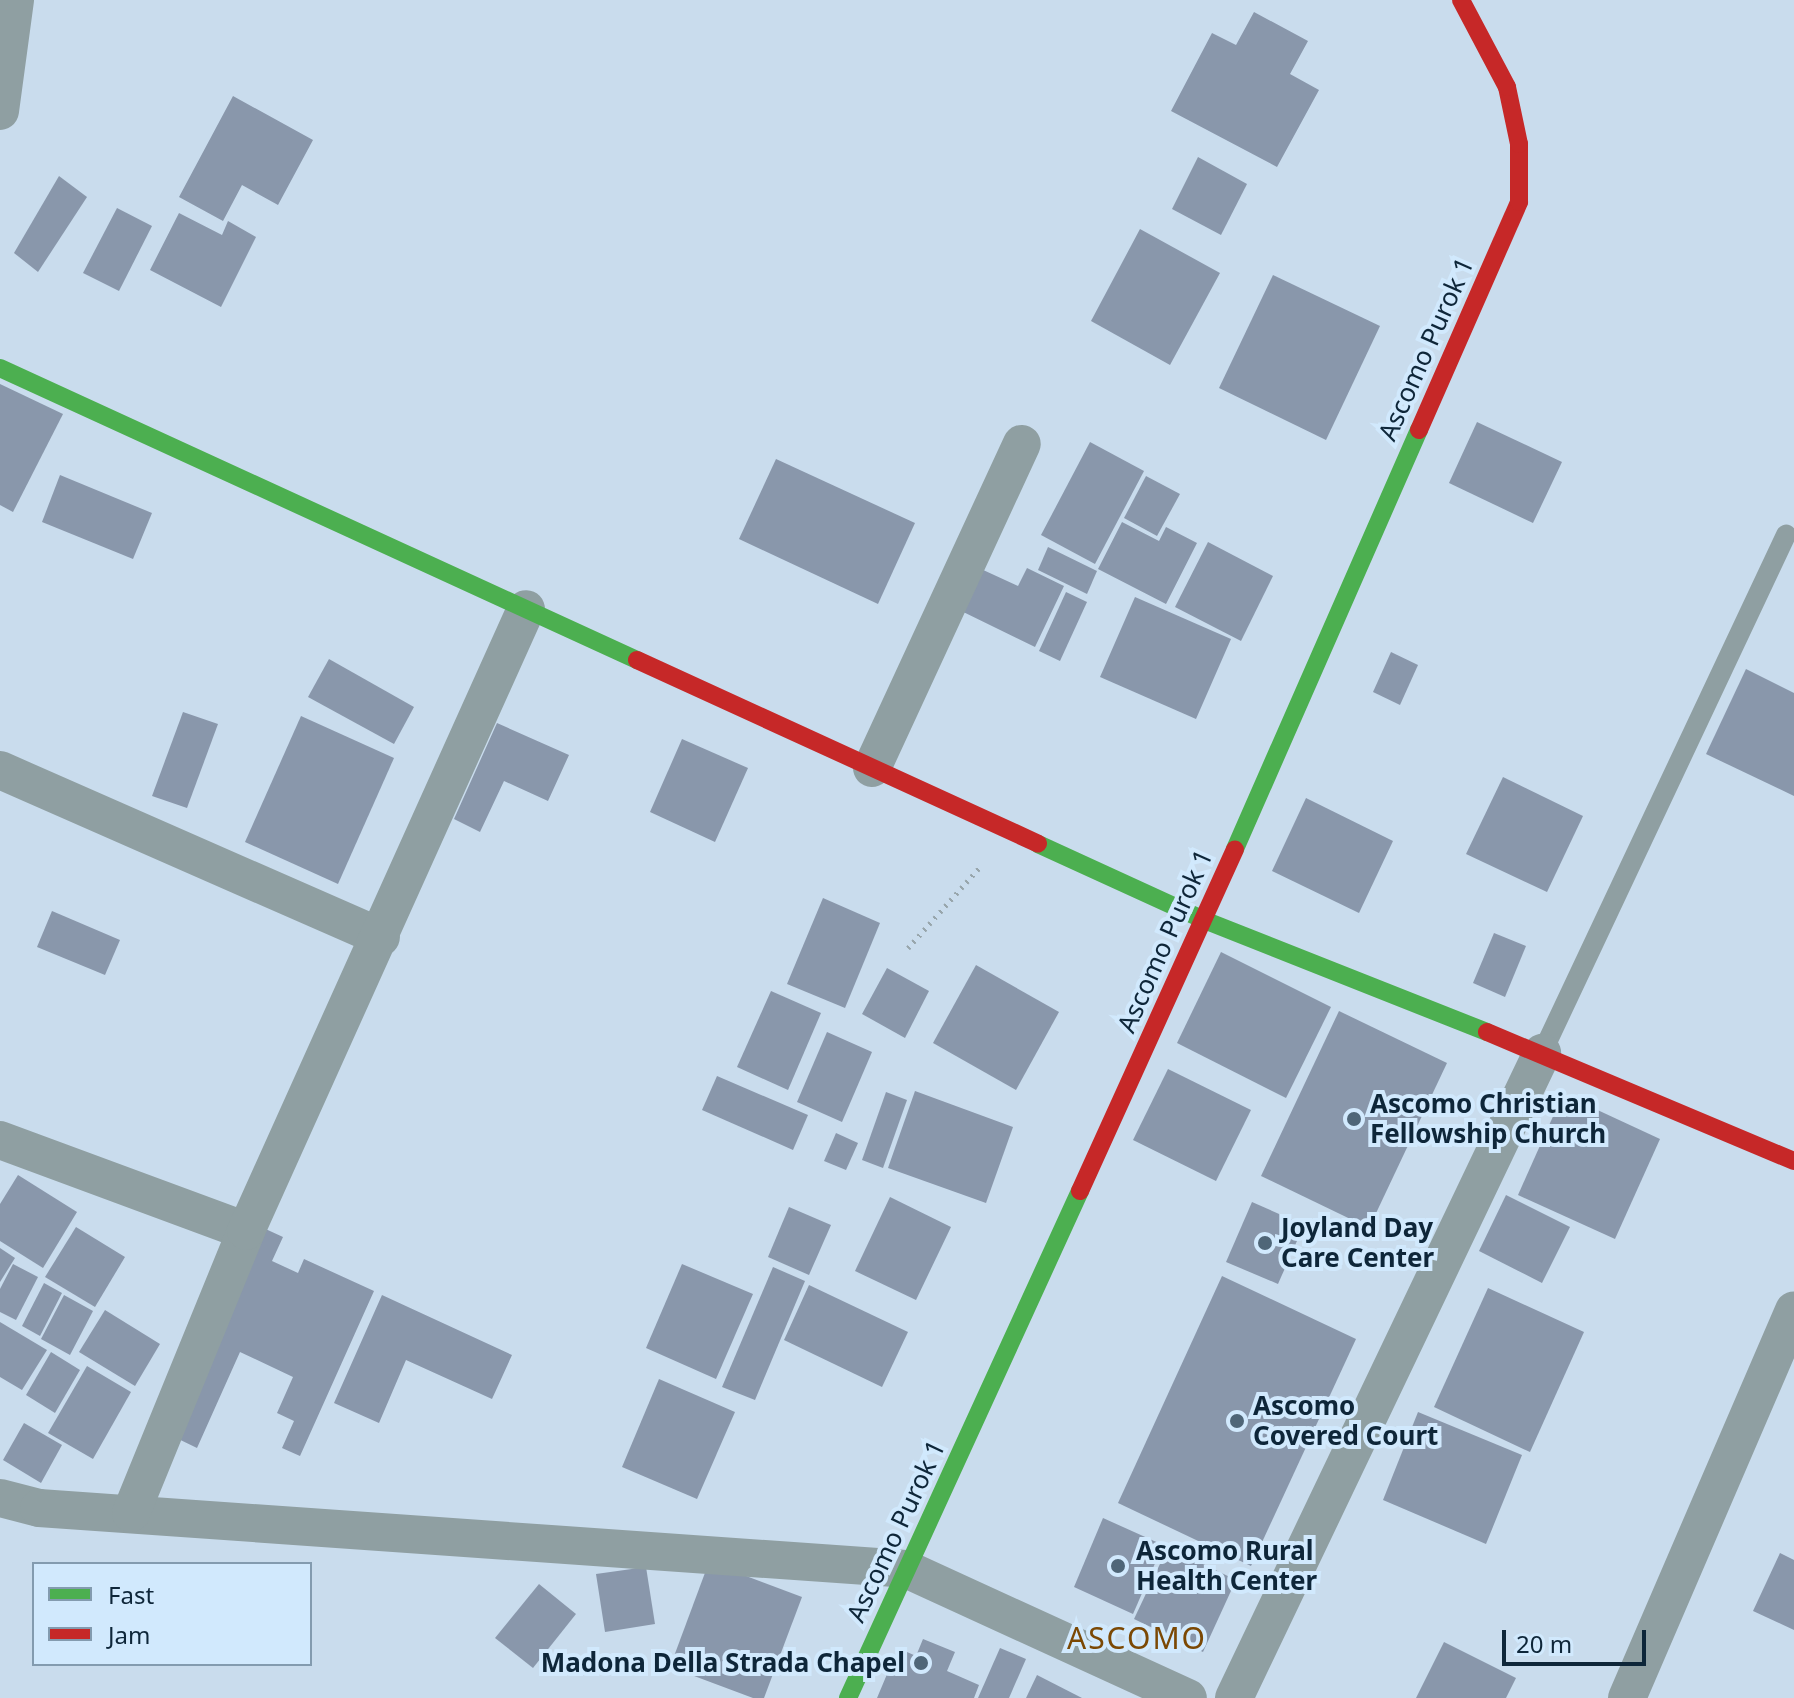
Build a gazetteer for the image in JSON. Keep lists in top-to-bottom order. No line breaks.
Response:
{"streets":{"street":["Ascomo Purok 1"]},"districts":["ASCOMO"],"places":["Ascomo Christian Fellowship Church","Joyland Day Care Center","Ascomo Covered Court","Ascomo Rural Health Center","Madona Della Strada Chapel"],"legend":["Fast","Jam"],"scale_bar":"20 m"}
